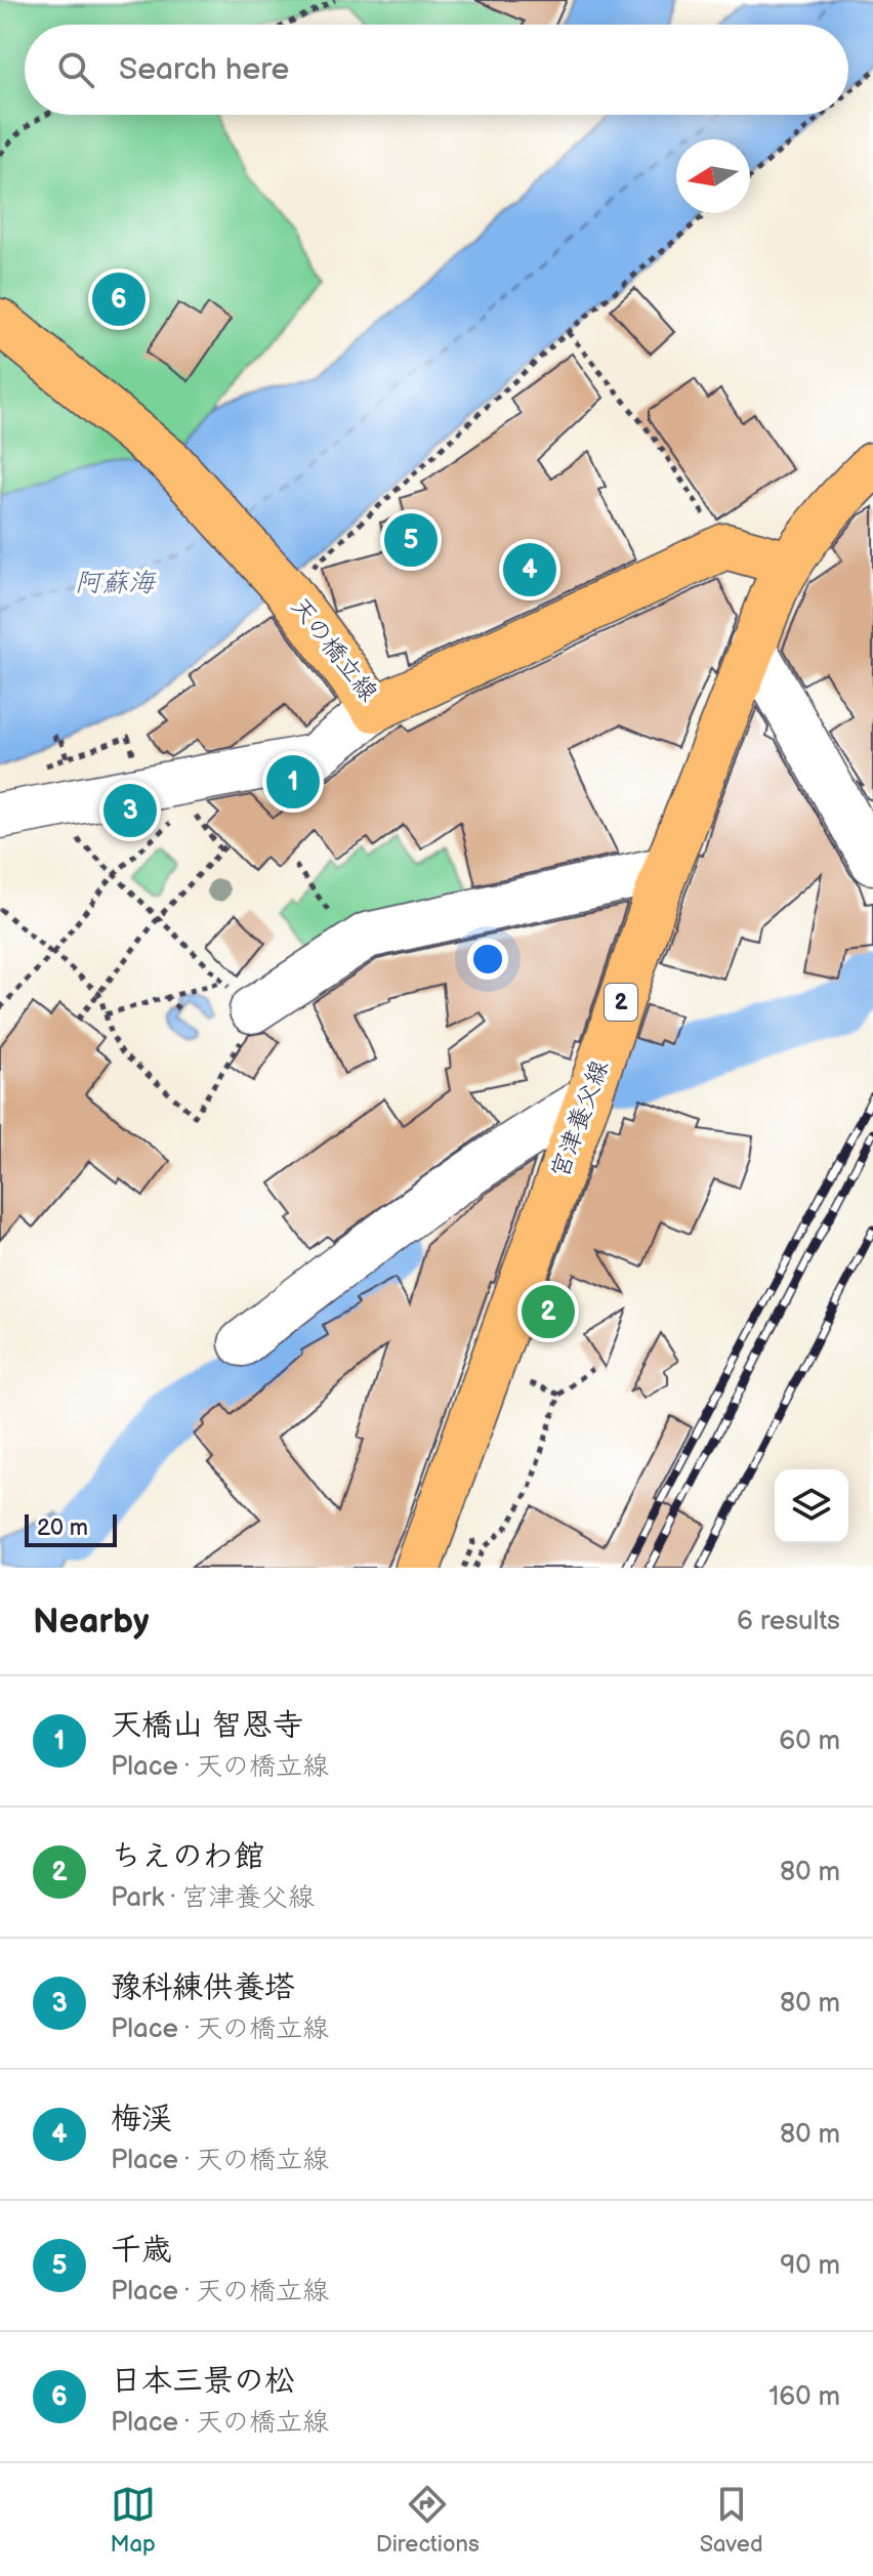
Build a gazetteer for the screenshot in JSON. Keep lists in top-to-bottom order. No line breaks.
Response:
{"streets":{"main road":["天の橋立線","2","宮津養父線"]},"water":["阿蘇海"],"scale_bar":"20 m","north":"left","page":{"search":"Search here","pins":["6","5","4","1","3","2"],"scale":"20 m","heading":["Nearby","6 results"],"list":[{"mark":"1","name":"天橋山 智恩寺","note":"Place · 天の橋立線","value":"60 m"},{"mark":"2","name":"ちえのわ館","note":"Park · 宮津養父線","value":"80 m"},{"mark":"3","name":"豫科練供養塔","note":"Place · 天の橋立線","value":"80 m"},{"mark":"4","name":"梅渓","note":"Place · 天の橋立線","value":"80 m"},{"mark":"5","name":"千歳","note":"Place · 天の橋立線","value":"90 m"},{"mark":"6","name":"日本三景の松","note":"Place · 天の橋立線","value":"160 m"}],"nav":["Map","Directions","Saved"]}}
